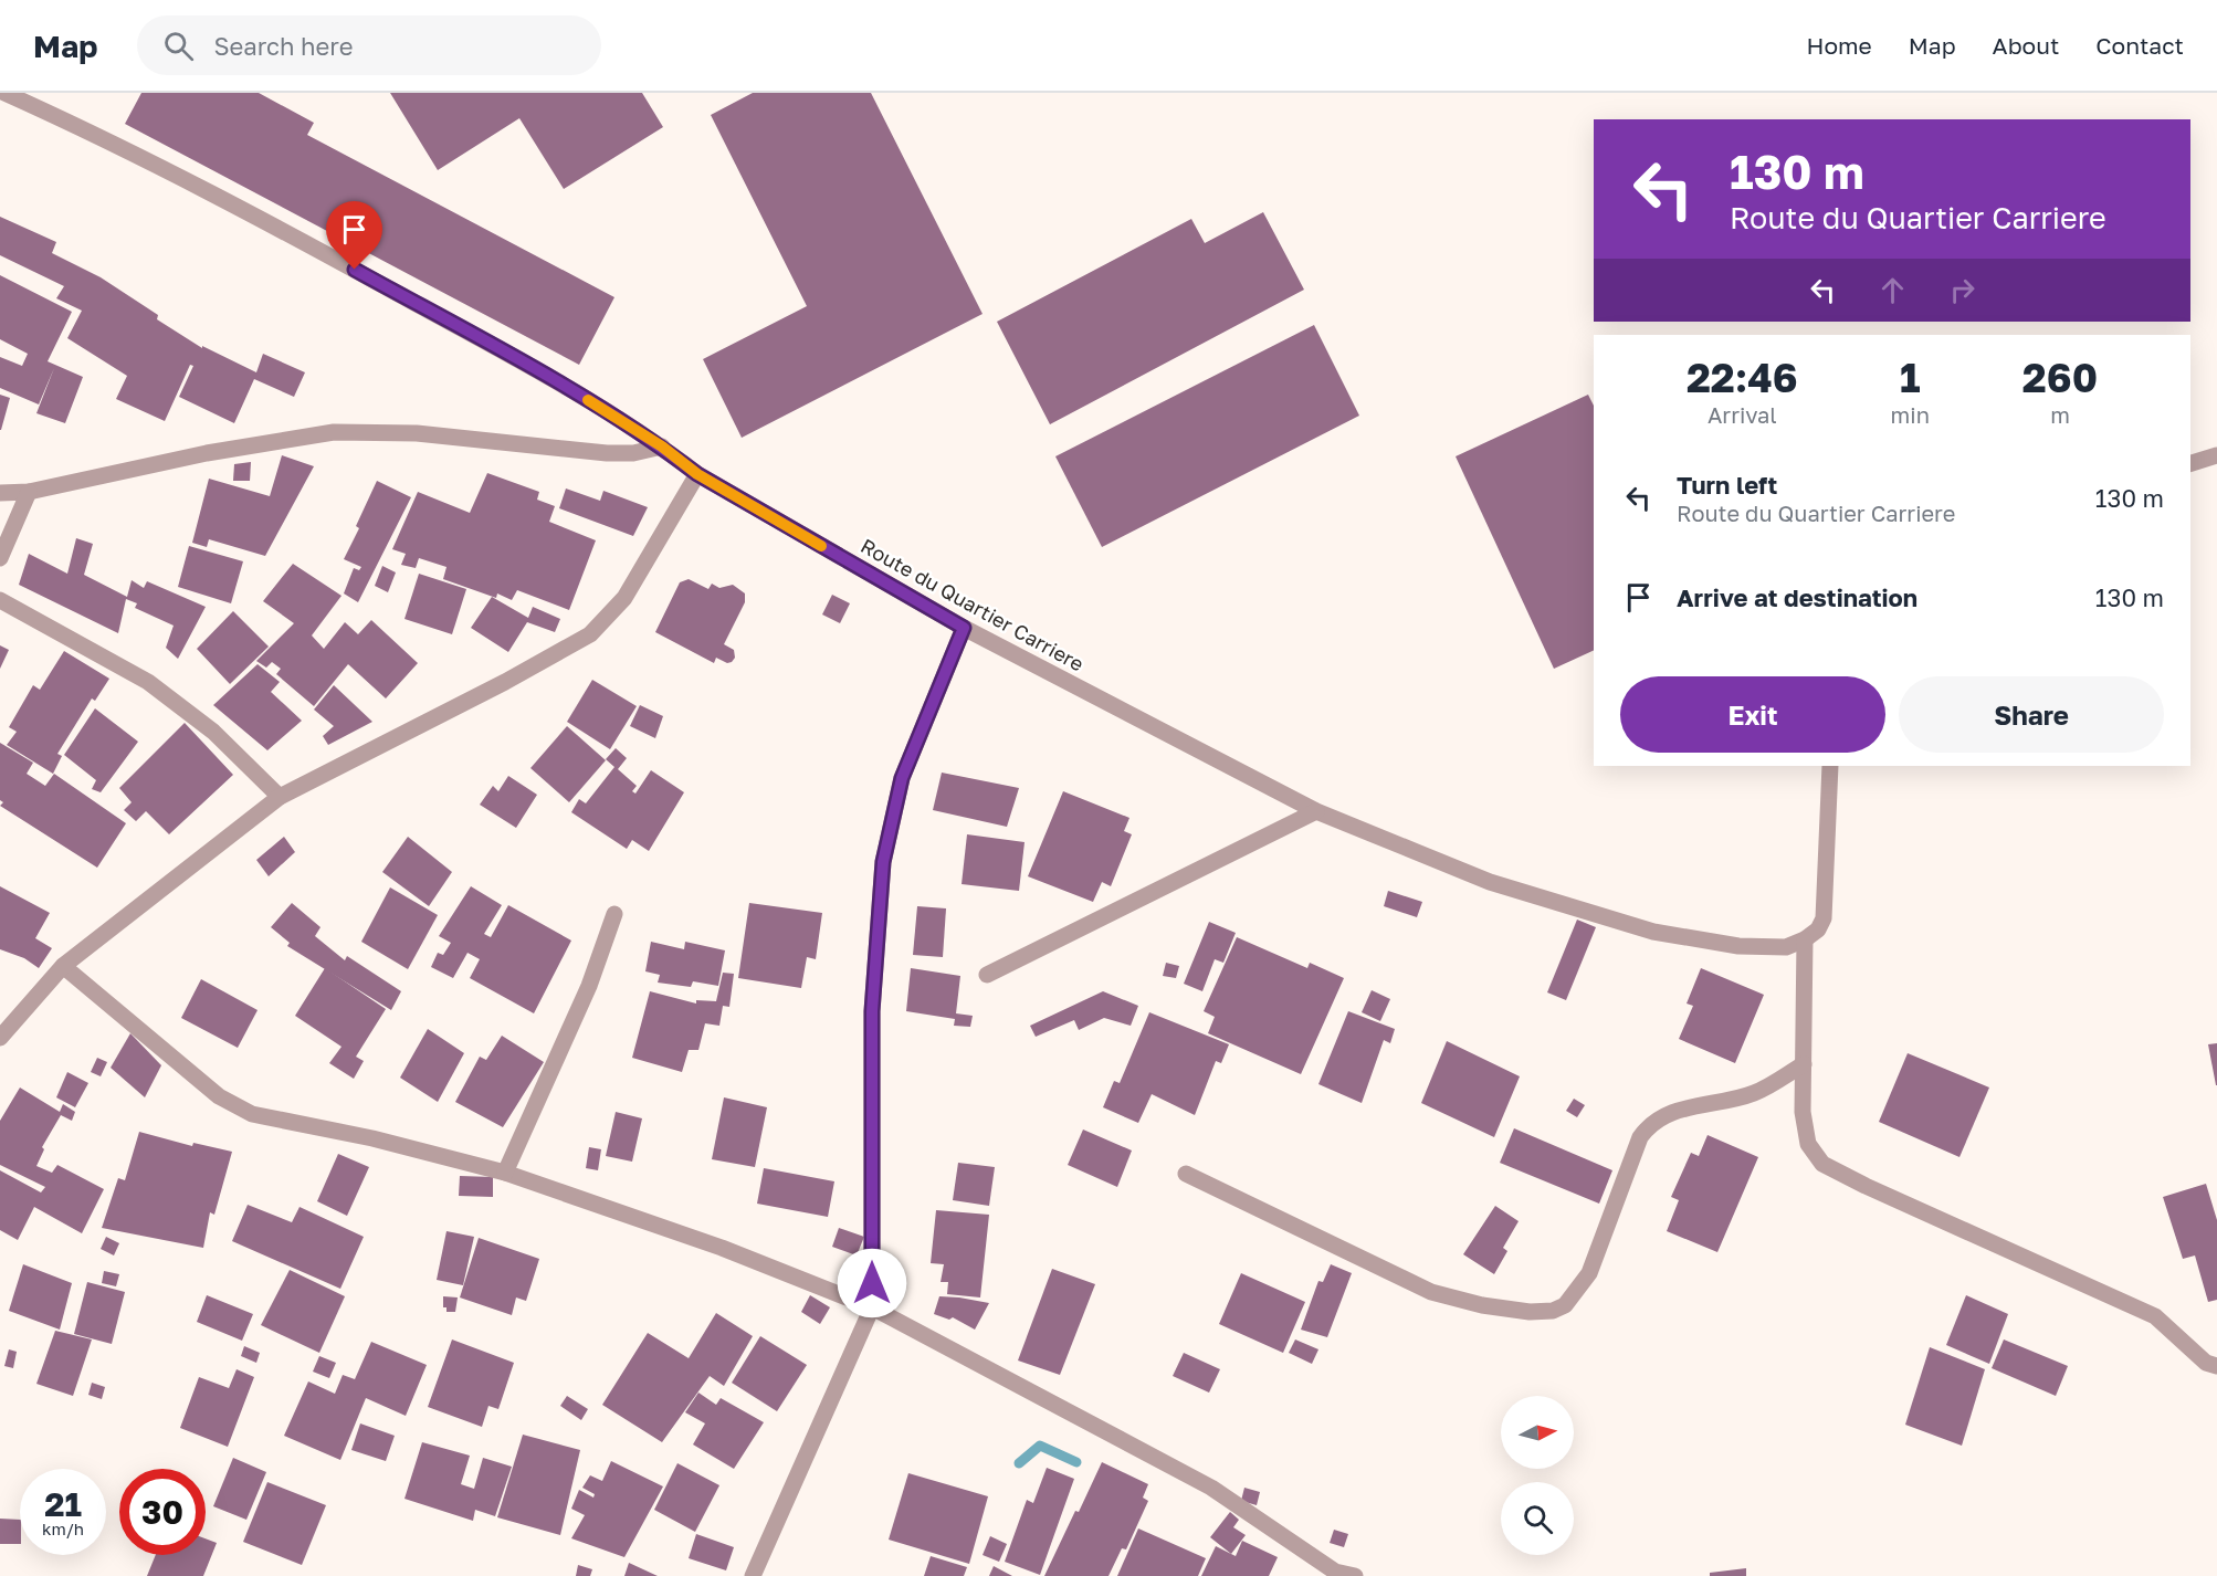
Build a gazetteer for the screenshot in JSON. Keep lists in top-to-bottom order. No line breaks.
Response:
{"streets":{"street":["Route du Quartier Carriere"]},"north":"right","page":{"header":"Map","search":"Search here","nav":["Home","Map","About","Contact"],"turn":["130 m","Route du Quartier Carriere"],"eta":["22:46","Arrival","1","min","260","m"],"list":[{"name":"Turn left","note":"Route du Quartier Carriere","value":"130 m"},{"name":"Arrive at destination","value":"130 m"}],"buttons":["Exit","Share"],"speed":"21 km/h","limit":"30"}}
